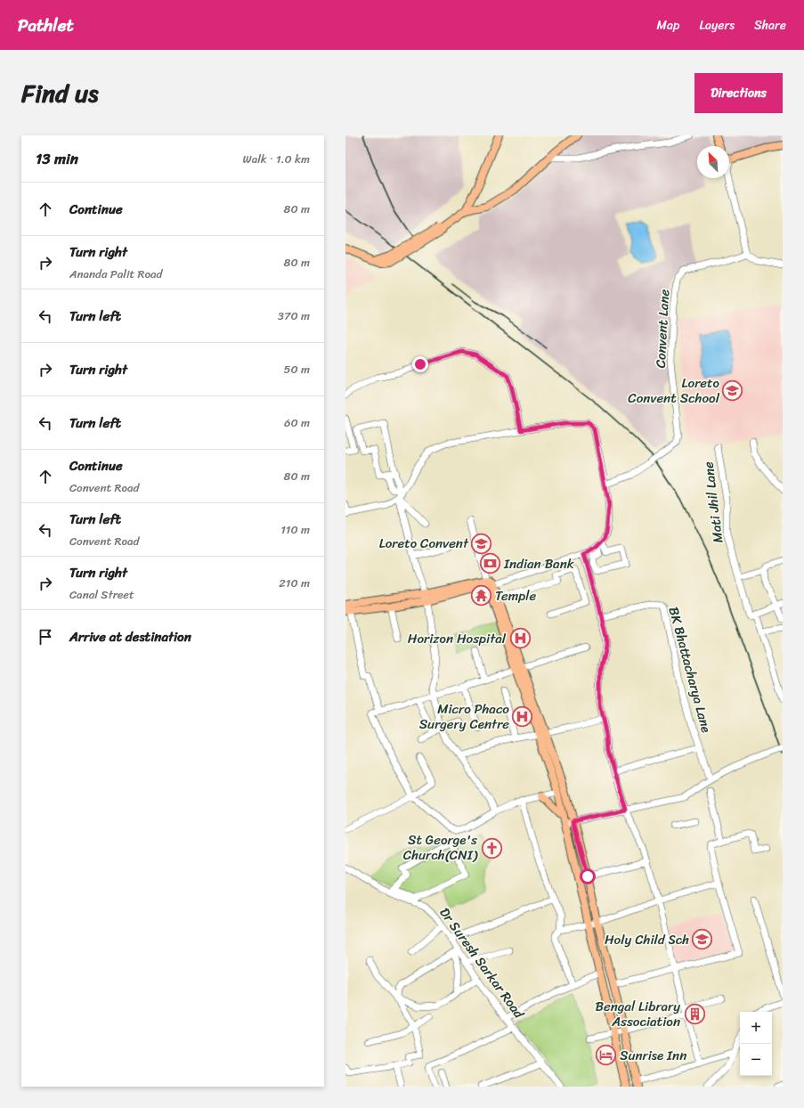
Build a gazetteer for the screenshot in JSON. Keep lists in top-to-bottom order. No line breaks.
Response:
{"streets":{"street":["Convent Lane","Mati Jhil Lane","BK Bhattacharya Lane","Dr Suresh Sarkar Road"]},"places":{"school or university":["Loreto Convent School","Loreto Convent","Holy Child Sch"],"bank":["Indian Bank"],"temple":["Temple"],"hospital":["Horizon Hospital","Micro Phaco Surgery Centre"],"church":["St George's Church(CNI)"],"building":["Bengal Library Association"],"hotel":["Sunrise Inn"]},"north":"top left","page":{"header":"Pathlet","nav":["Map","Layers","Share"],"title":"Find us","buttons":"Directions","heading":["13 min","Walk · 1.0 km"],"list":[["Continue","80 m"],["Turn right","Ananda Palit Road","80 m"],["Turn left","370 m"],["Turn right","50 m"],["Turn left","60 m"],["Continue","Convent Road","80 m"],["Turn left","Convent Road","110 m"],["Turn right","Canal Street","210 m"],"Arrive at destination"],"map_buttons":["+","−"]}}
